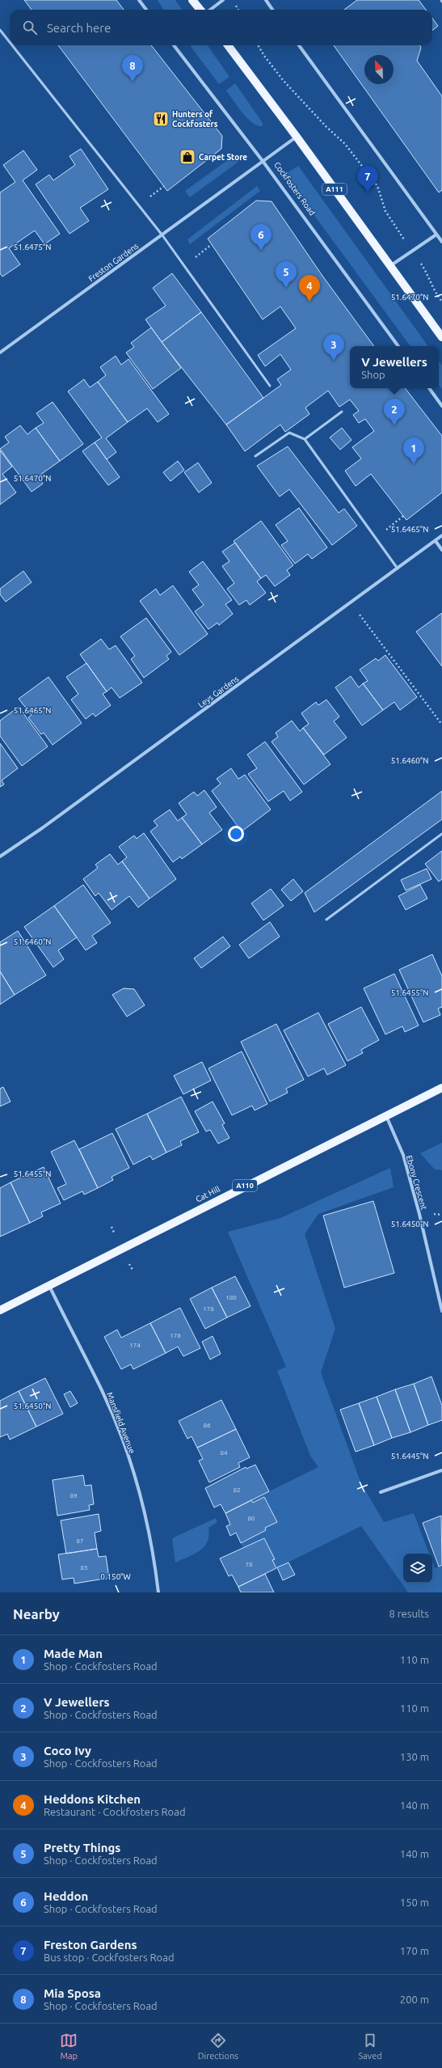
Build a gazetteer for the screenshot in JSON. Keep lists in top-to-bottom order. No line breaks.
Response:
{"streets":{"main road":["A111","A110","Cat Hill"],"street":["Cockfosters Road","Freston Gardens","Leys Gardens","Ebony Crescent","Mansfield Avenue"]},"crossings":[["Cockfosters Road","Freston Gardens"],["A111","Freston Gardens"],["Ebony Crescent","Cat Hill"],["Cat Hill","Mansfield Avenue"]],"places":{"restaurant":["Hunters of Cockfosters"],"shop":["Carpet Store"]},"house_numbers":["180","178","176","174","86","84","82","89","80","87","78","85"],"north":"top left","page":{"search":"Search here","pins":["8","7","6","5","4","3","2","1"],"popup":["V Jewellers","Shop"],"heading":["Nearby","8 results"],"list":[{"mark":"1","name":"Made Man","note":"Shop · Cockfosters Road","value":"110 m"},{"mark":"2","name":"V Jewellers","note":"Shop · Cockfosters Road","value":"110 m"},{"mark":"3","name":"Coco Ivy","note":"Shop · Cockfosters Road","value":"130 m"},{"mark":"4","name":"Heddons Kitchen","note":"Restaurant · Cockfosters Road","value":"140 m"},{"mark":"5","name":"Pretty Things","note":"Shop · Cockfosters Road","value":"140 m"},{"mark":"6","name":"Heddon","note":"Shop · Cockfosters Road","value":"150 m"},{"mark":"7","name":"Freston Gardens","note":"Bus stop · Cockfosters Road","value":"170 m"},{"mark":"8","name":"Mia Sposa","note":"Shop · Cockfosters Road","value":"200 m"}],"nav":["Map","Directions","Saved"]},"coordinates":["51.6475°N","51.6470°N","51.6465°N","51.6460°N","51.6455°N","51.6450°N","51.6445°N","0.150°W"]}
